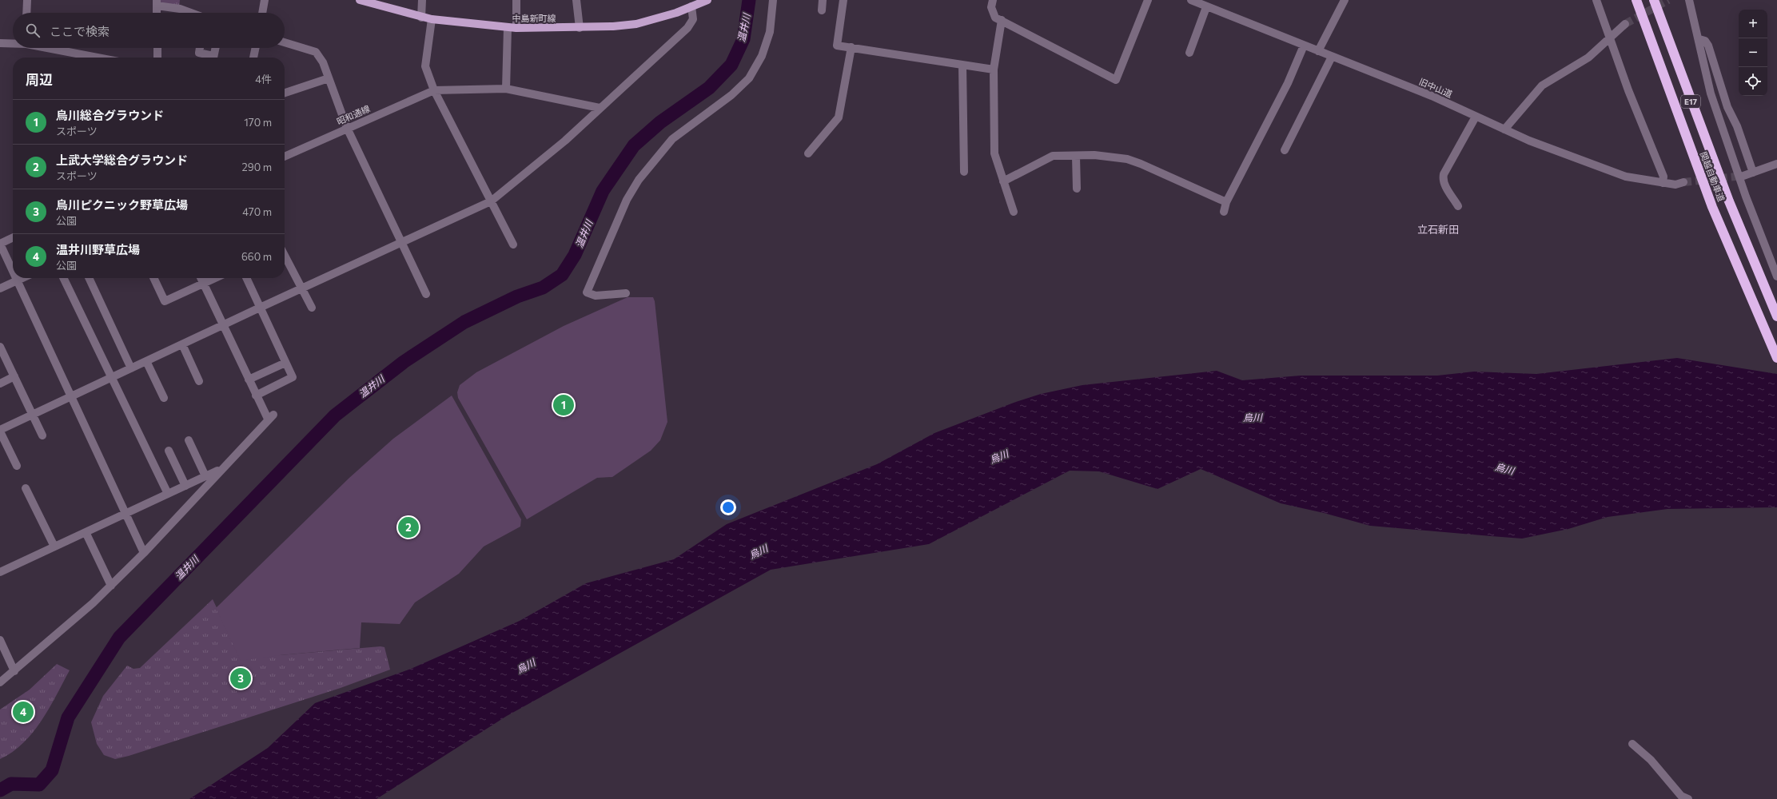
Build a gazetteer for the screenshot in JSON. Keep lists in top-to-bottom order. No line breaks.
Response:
{"streets":{"highway":["E17","関越自動車道"],"main road":["中島新町線"],"street":["旧中山道","昭和通線"]},"districts":["立石新田"],"water":["温井川","烏川"],"page":{"map_buttons":["+","−"],"search":"ここで検索","heading":["周辺","4件"],"list":[{"mark":"1","name":"烏川総合グラウンド","note":"スポーツ","value":"170 m"},{"mark":"2","name":"上武大学総合グラウンド","note":"スポーツ","value":"290 m"},{"mark":"3","name":"烏川ピクニック野草広場","note":"公園","value":"470 m"},{"mark":"4","name":"温井川野草広場","note":"公園","value":"660 m"}],"pins":["1","2","3","4"]}}
